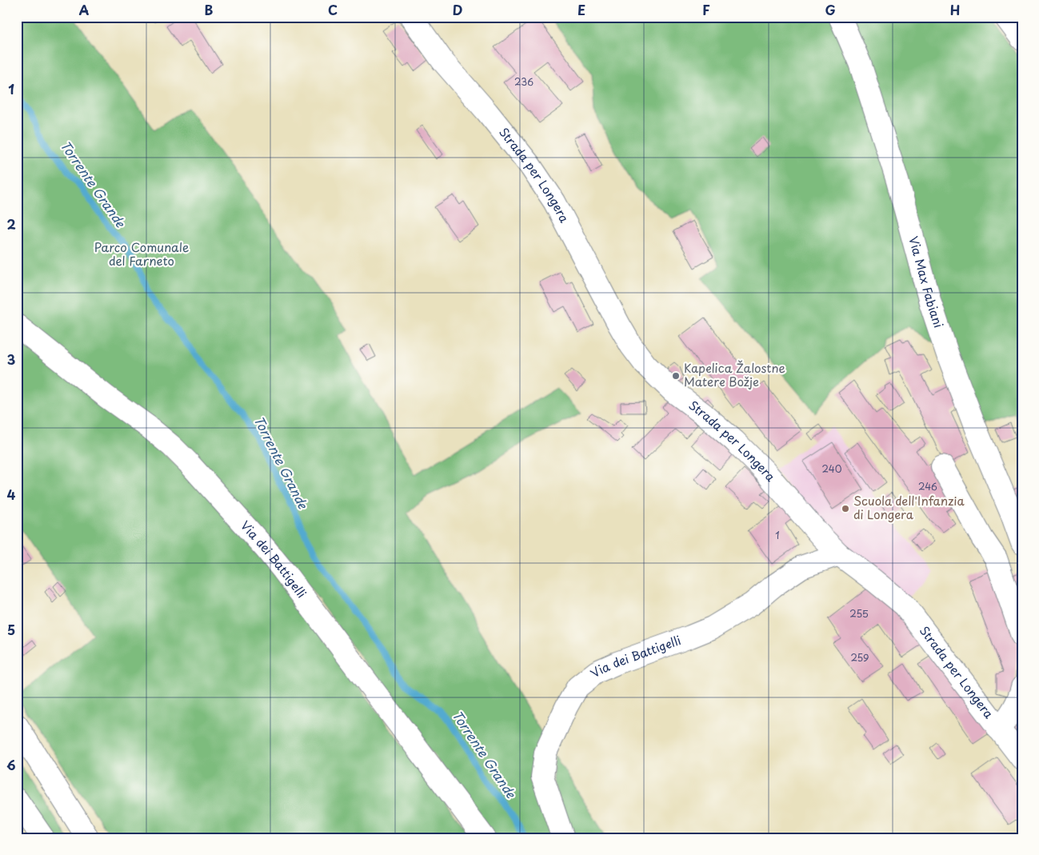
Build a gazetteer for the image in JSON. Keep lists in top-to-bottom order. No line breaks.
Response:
{"streets":{"street":["Strada per Longera","Via Max Fabiani","Via dei Battigelli"]},"crossings":[["Strada per Longera","Via dei Battigelli"]],"water":["Torrente Grande"],"parks":["Parco Comunale del Farneto"],"places":["Kapelica Žalostne Matere Božje","Scuola dell'Infanzia di Longera"],"house_numbers":["236","240","246","1","255","259"],"grid":{"columns":["A","B","C","D","E","F","G","H"],"rows":["1","2","3","4","5","6"]}}
